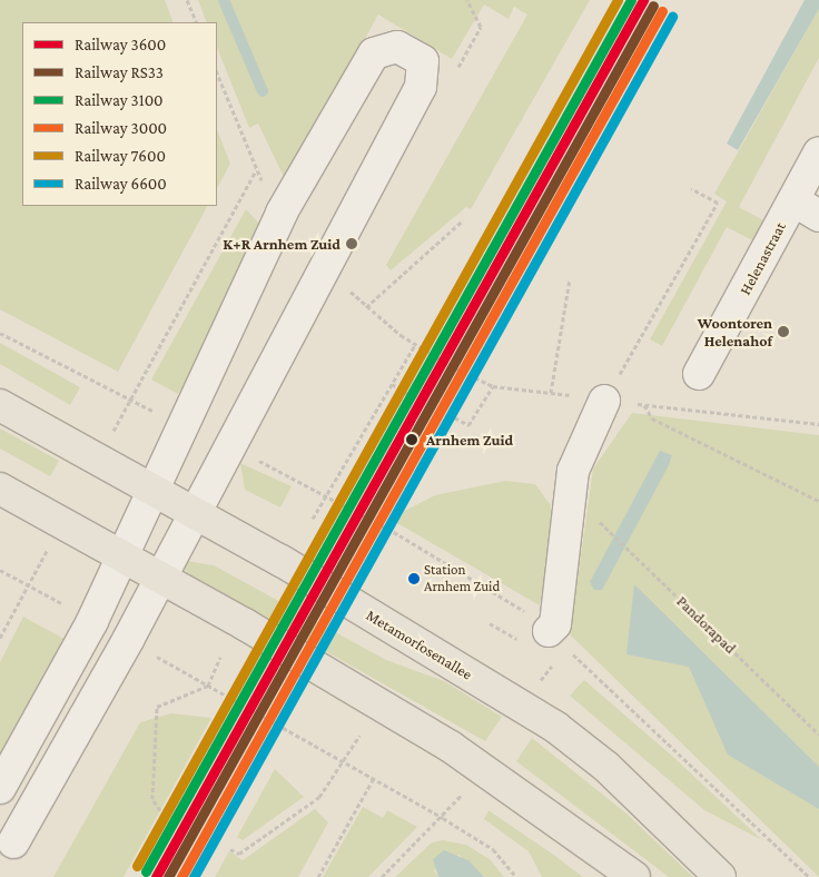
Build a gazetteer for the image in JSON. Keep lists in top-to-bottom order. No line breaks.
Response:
{"streets":{"main road":["Metamorfosenallee"],"street":["Helenastraat"],"path":["Pandorapad"]},"places":["K+R Arnhem Zuid","Woontoren Helenahof","Arnhem Zuid","Station Arnhem Zuid"],"lines":["rail line 3600","rail line 3100","rail line 7600","rail line RS33","rail line 3000","rail line 6600"],"legend":["Railway 3600","Railway RS33","Railway 3100","Railway 3000","Railway 7600","Railway 6600"]}
